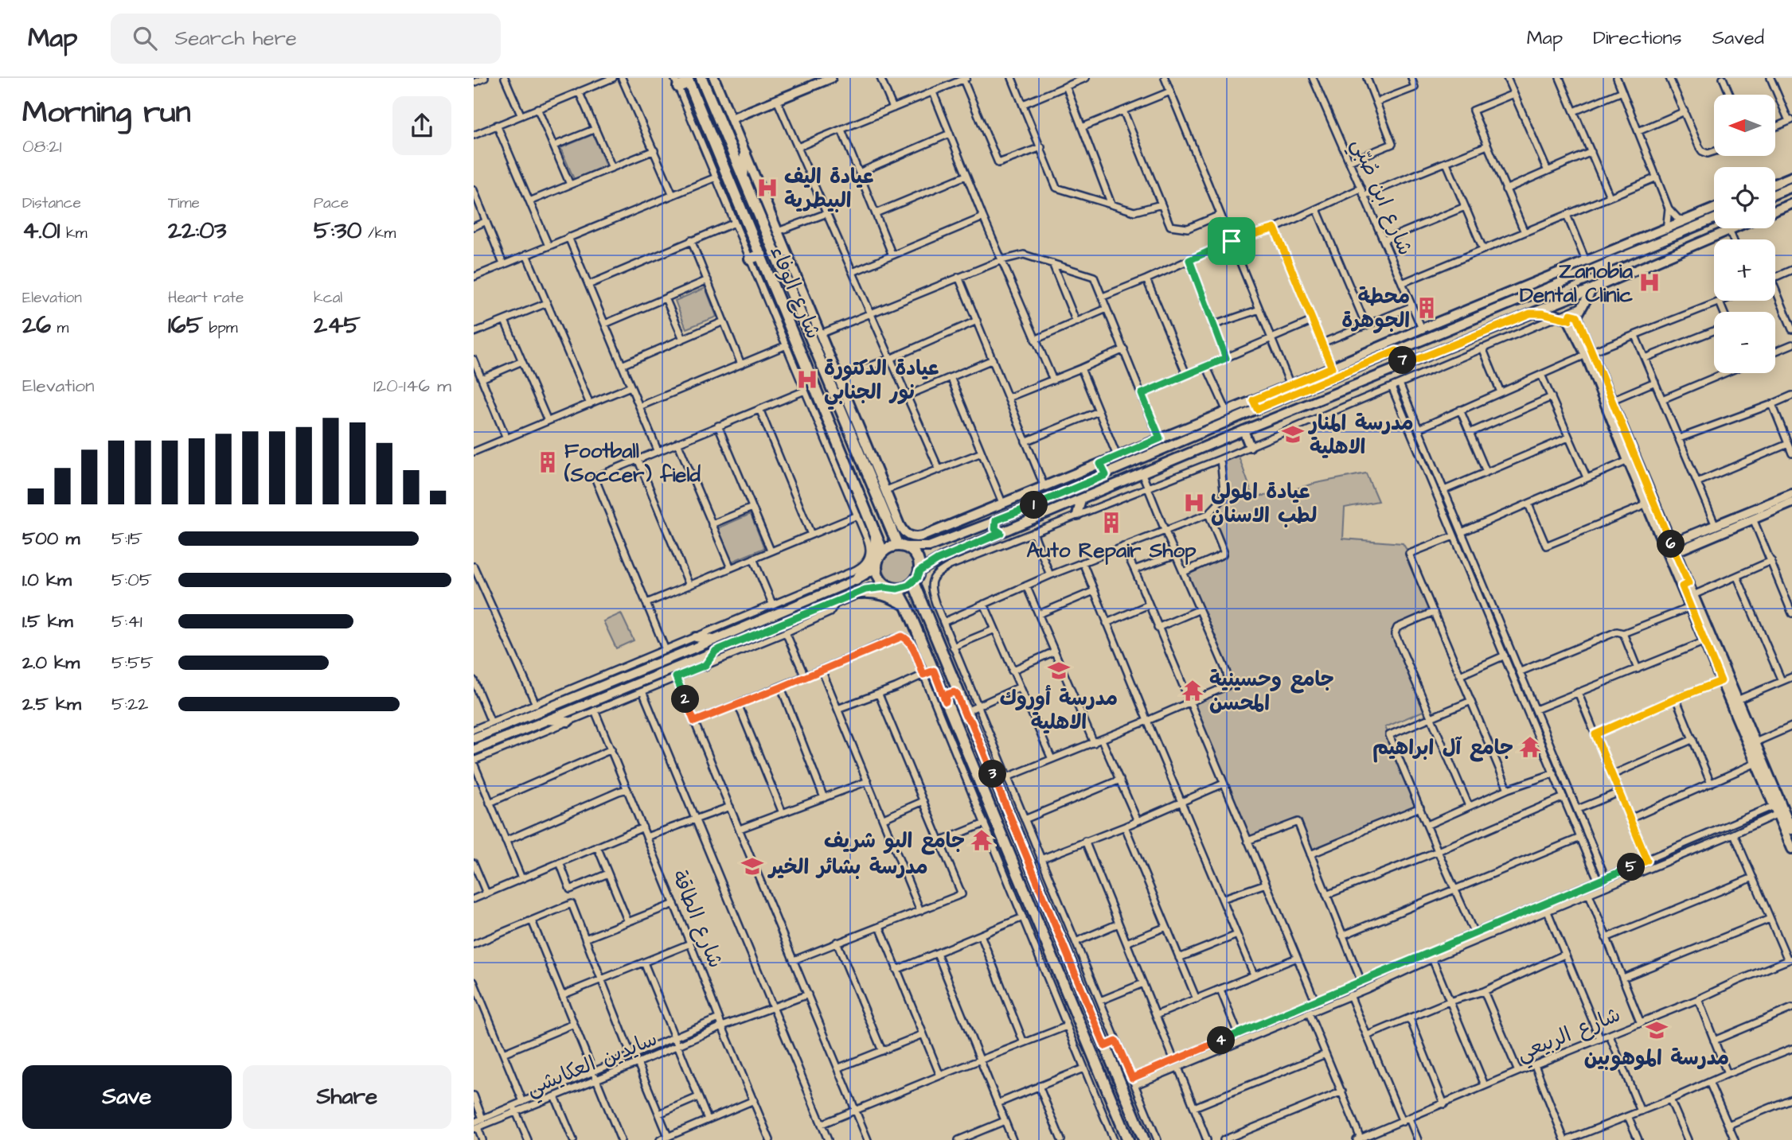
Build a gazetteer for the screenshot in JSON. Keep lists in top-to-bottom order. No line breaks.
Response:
{"streets":{"main road":["شارع الوفاء"],"street":["شارع ابن صُبّي","شارع الطاقة","شارع الربيعي","سايدين العكايشي"]},"crossings":[["شارع الطاقة","سايدين العكايشي"]],"places":{"hospital":["عيادة اليف البيطرية","Zanobia Dental Clinic","عيادة الدكتورة نور الجنابي","عيادة المولى لطب الاسنان"],"building":["محطة الجوهرة","Football (Soccer) field","Auto Repair Shop"],"school or university":["مدرسة المنار الاهلية","مدرسة أوروك الاهلية","مدرسة بشائر الخير","مدرسة الموهوبين"],"temple":["جامع وحسينية المحسن","جامع آل ابراهيم","جامع البو شريف"]},"north":"left","page":{"header":"Map","search":"Search here","nav":["Map","Directions","Saved"],"heading":["Morning run","08:21"],"map_buttons":["+","−"],"stats":[["Distance","4.01 km"],["Time","22:03"],["Pace","5:30 /km"],["Elevation","26 m"],["Heart rate","165 bpm"],["kcal","245"]],"pins":["7","1","6","2","3","5","4"],"chart":["Elevation","120–146 m"],"list":[{"name":"500 m","note":"5:15"},{"name":"1.0 km","note":"5:05"},{"name":"1.5 km","note":"5:41"},{"name":"2.0 km","note":"5:55"},{"name":"2.5 km","note":"5:22"}],"buttons":["Save","Share"]}}
